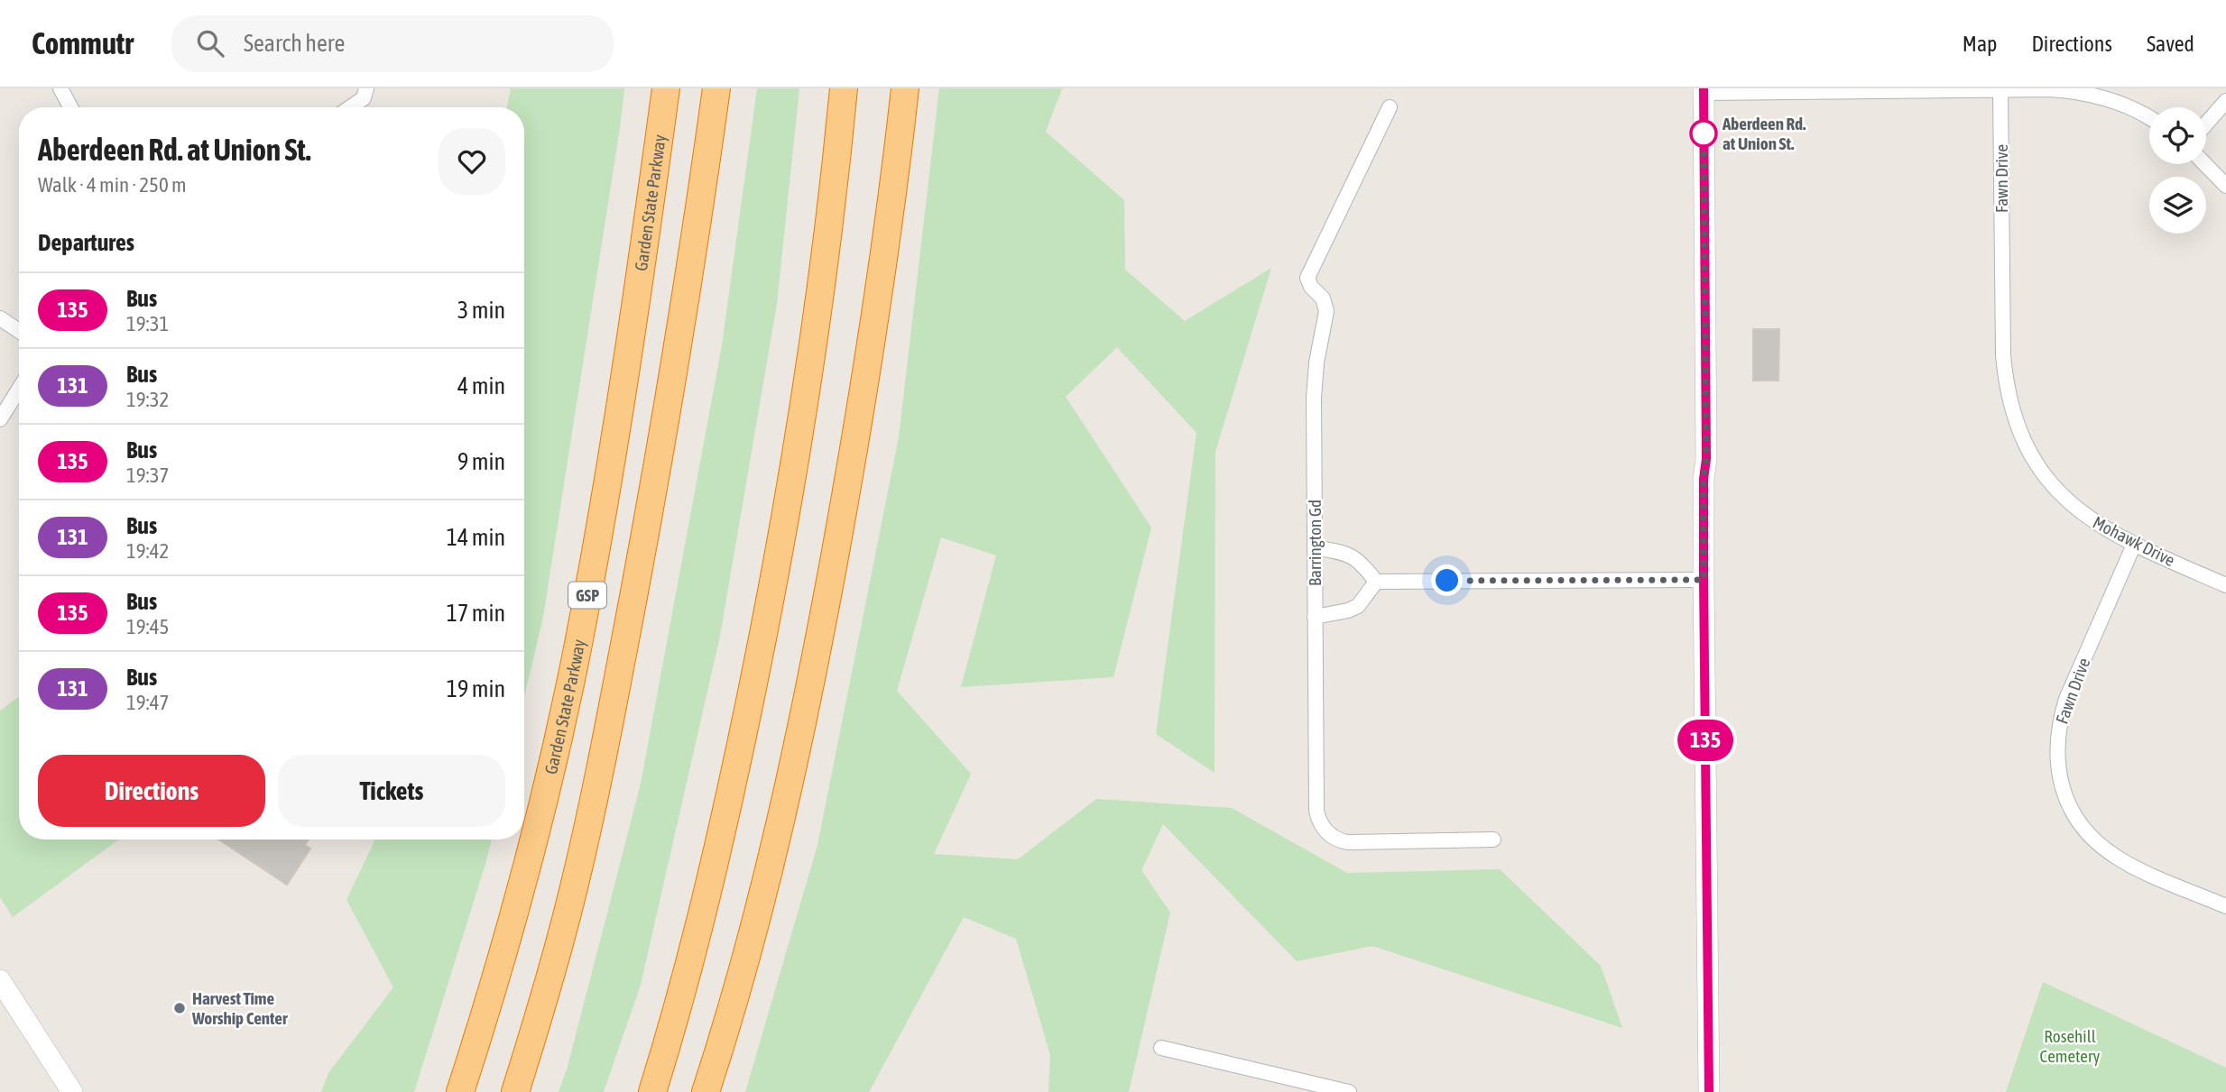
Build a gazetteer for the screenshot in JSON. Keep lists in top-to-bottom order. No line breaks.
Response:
{"streets":{"highway":["Garden State Parkway","GSP"],"street":["Fawn Drive","Mohawk Drive","Barrington Gd"]},"crossings":[["Fawn Drive","Mohawk Drive"]],"parks":["Rosehill Cemetery"],"places":["Aberdeen Rd. at Union St.","Harvest Time Worship Center"],"lines":["bus line 135"],"page":{"header":"Commutr","search":"Search here","nav":["Map","Directions","Saved"],"on_map":"135","heading":[["Aberdeen Rd. at Union St.","Walk · 4 min · 250 m"],"Departures"],"list":[{"mark":"135","name":"Bus","note":"19:31","value":"3 min"},{"mark":"131","name":"Bus","note":"19:32","value":"4 min"},{"mark":"135","name":"Bus","note":"19:37","value":"9 min"},{"mark":"131","name":"Bus","note":"19:42","value":"14 min"},{"mark":"135","name":"Bus","note":"19:45","value":"17 min"},{"mark":"131","name":"Bus","note":"19:47","value":"19 min"}],"buttons":["Directions","Tickets"]}}
